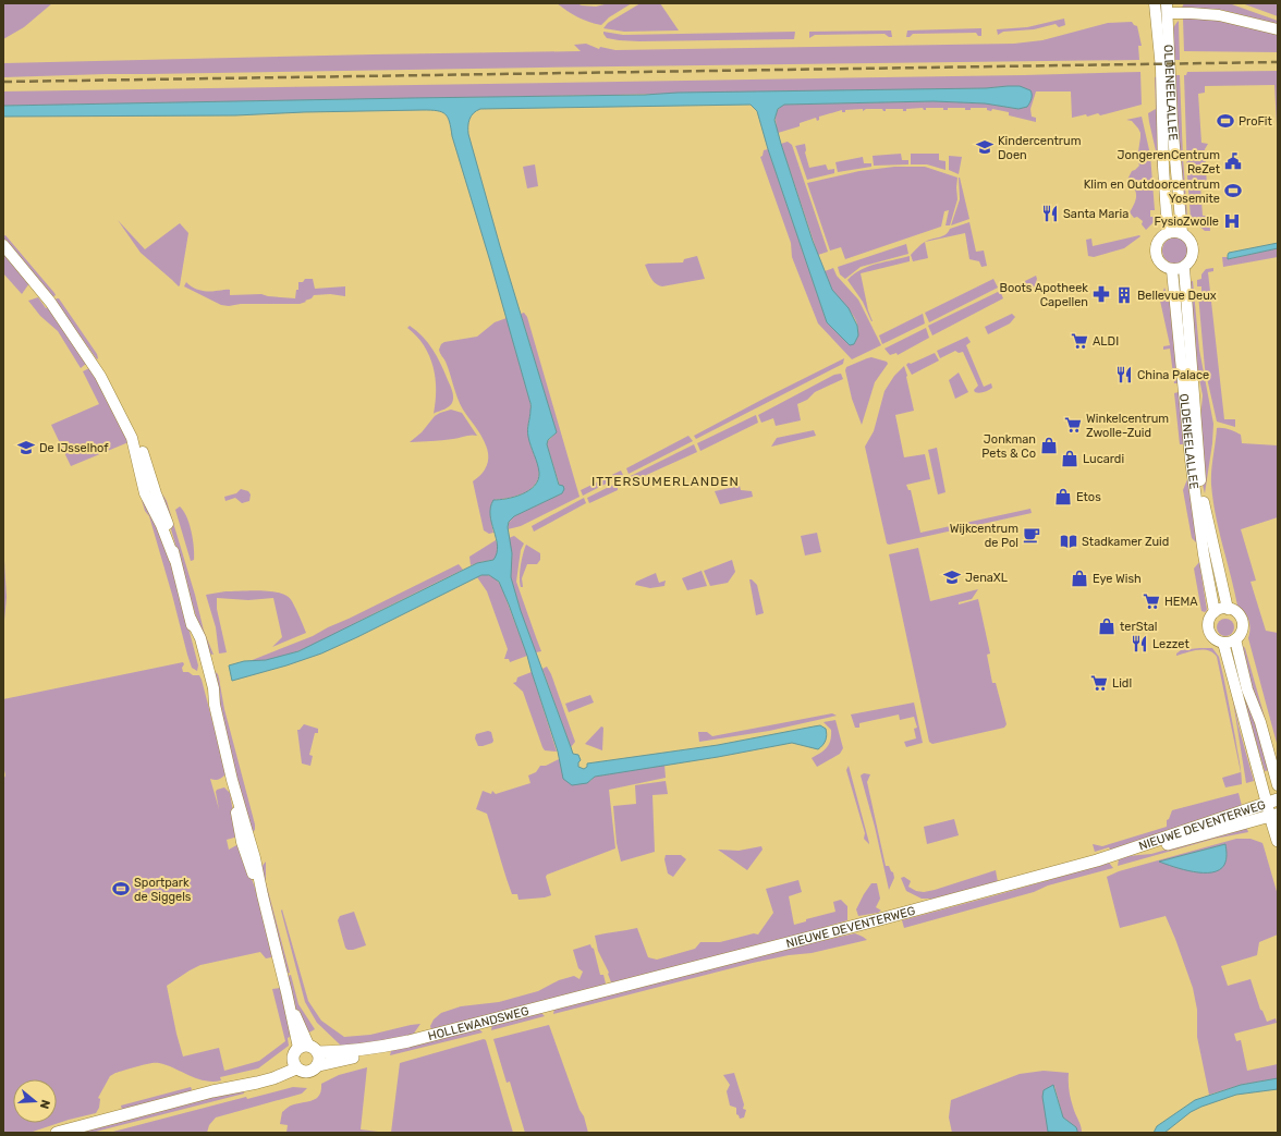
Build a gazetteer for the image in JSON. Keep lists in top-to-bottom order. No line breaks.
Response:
{"streets":{"main road":["NIEUWE DEVENTERWEG","HOLLEWANDSWEG"],"street":["OLDENEELALLEE"]},"crossings":[["NIEUWE DEVENTERWEG","HOLLEWANDSWEG"]],"districts":["ITTERSUMERLANDEN"],"places":{"sports":["ProFit","Klim en Outdoorcentrum Yosemite","Sportpark de Siggels"],"school or university":["Kindercentrum Doen","De IJsselhof","JenaXL"],"public building":["JongerenCentrum ReZet"],"restaurant":["Santa Maria","China Palace","Lezzet"],"hospital":["FysioZwolle"],"pharmacy":["Boots Apotheek Capellen"],"building":["Bellevue Deux"],"supermarket":["ALDI","Winkelcentrum Zwolle-Zuid","HEMA","Lidl"],"shop":["Jonkman Pets & Co","Lucardi","Etos","Eye Wish","terStal"],"cafe":["Wijkcentrum de Pol"],"library":["Stadkamer Zuid"]},"north":"right"}
